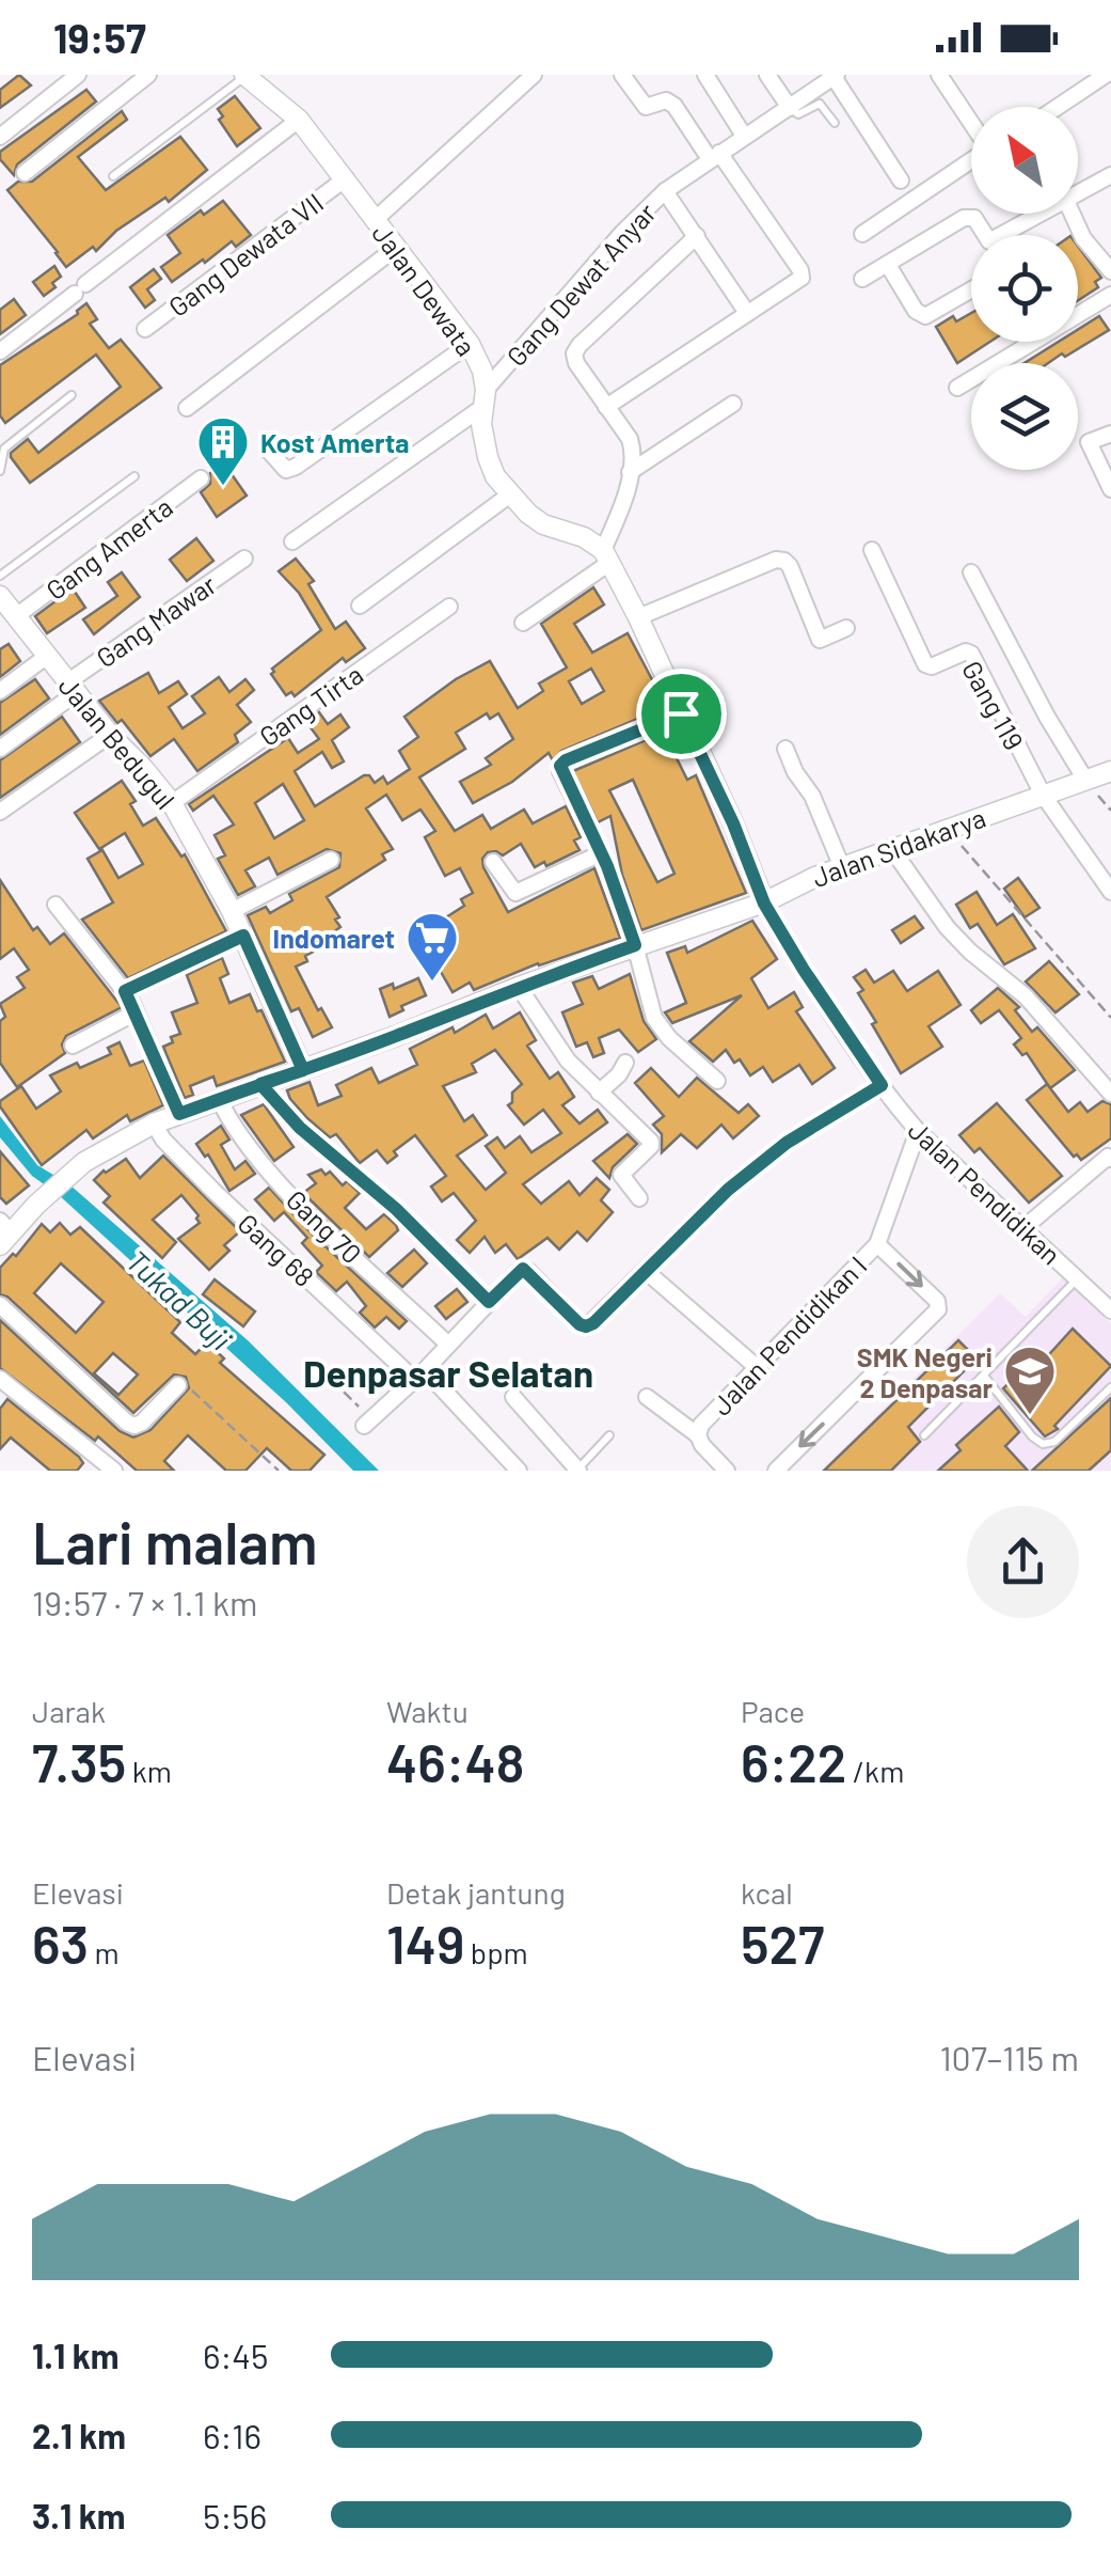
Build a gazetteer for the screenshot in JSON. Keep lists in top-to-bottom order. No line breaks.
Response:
{"streets":{"street":["Gang Dewata VII","Gang Dewat Anyar","Jalan Dewata","Gang Amerta","Gang Mawar","Gang Tirta","Gang 119","Jalan Bedugul","Jalan Sidakarya","Jalan Pendidikan","Gang 70","Gang 68","Jalan Pendidikan I"]},"crossings":[["Gang Dewata VII","Jalan Dewata"],["Gang Dewat Anyar","Jalan Dewata"],["Gang Amerta","Jalan Bedugul"],["Gang Mawar","Jalan Bedugul"],["Gang Tirta","Jalan Bedugul"],["Gang 119","Jalan Sidakarya"],["Jalan Bedugul","Jalan Sidakarya"],["Jalan Sidakarya","Jalan Pendidikan"],["Jalan Sidakarya","Gang 70"],["Jalan Sidakarya","Gang 68"],["Jalan Pendidikan","Jalan Pendidikan I"]],"districts":["Denpasar Selatan"],"water":["Tukad Buji"],"places":{"building":["Kost Amerta"],"supermarket":["Indomaret"],"school or university":["SMK Negeri 2 Denpasar"]},"north":"top left","page":{"status":"19:57","heading":["Lari malam","19:57 · 7 × 1.1 km"],"stats":[["Jarak","7.35 km"],["Waktu","46:48"],["Pace","6:22 /km"],["Elevasi","63 m"],["Detak jantung","149 bpm"],["kcal","527"]],"chart":["Elevasi","107–115 m"],"list":[{"name":"1.1 km","note":"6:45"},{"name":"2.1 km","note":"6:16"},{"name":"3.1 km","note":"5:56"}]}}
